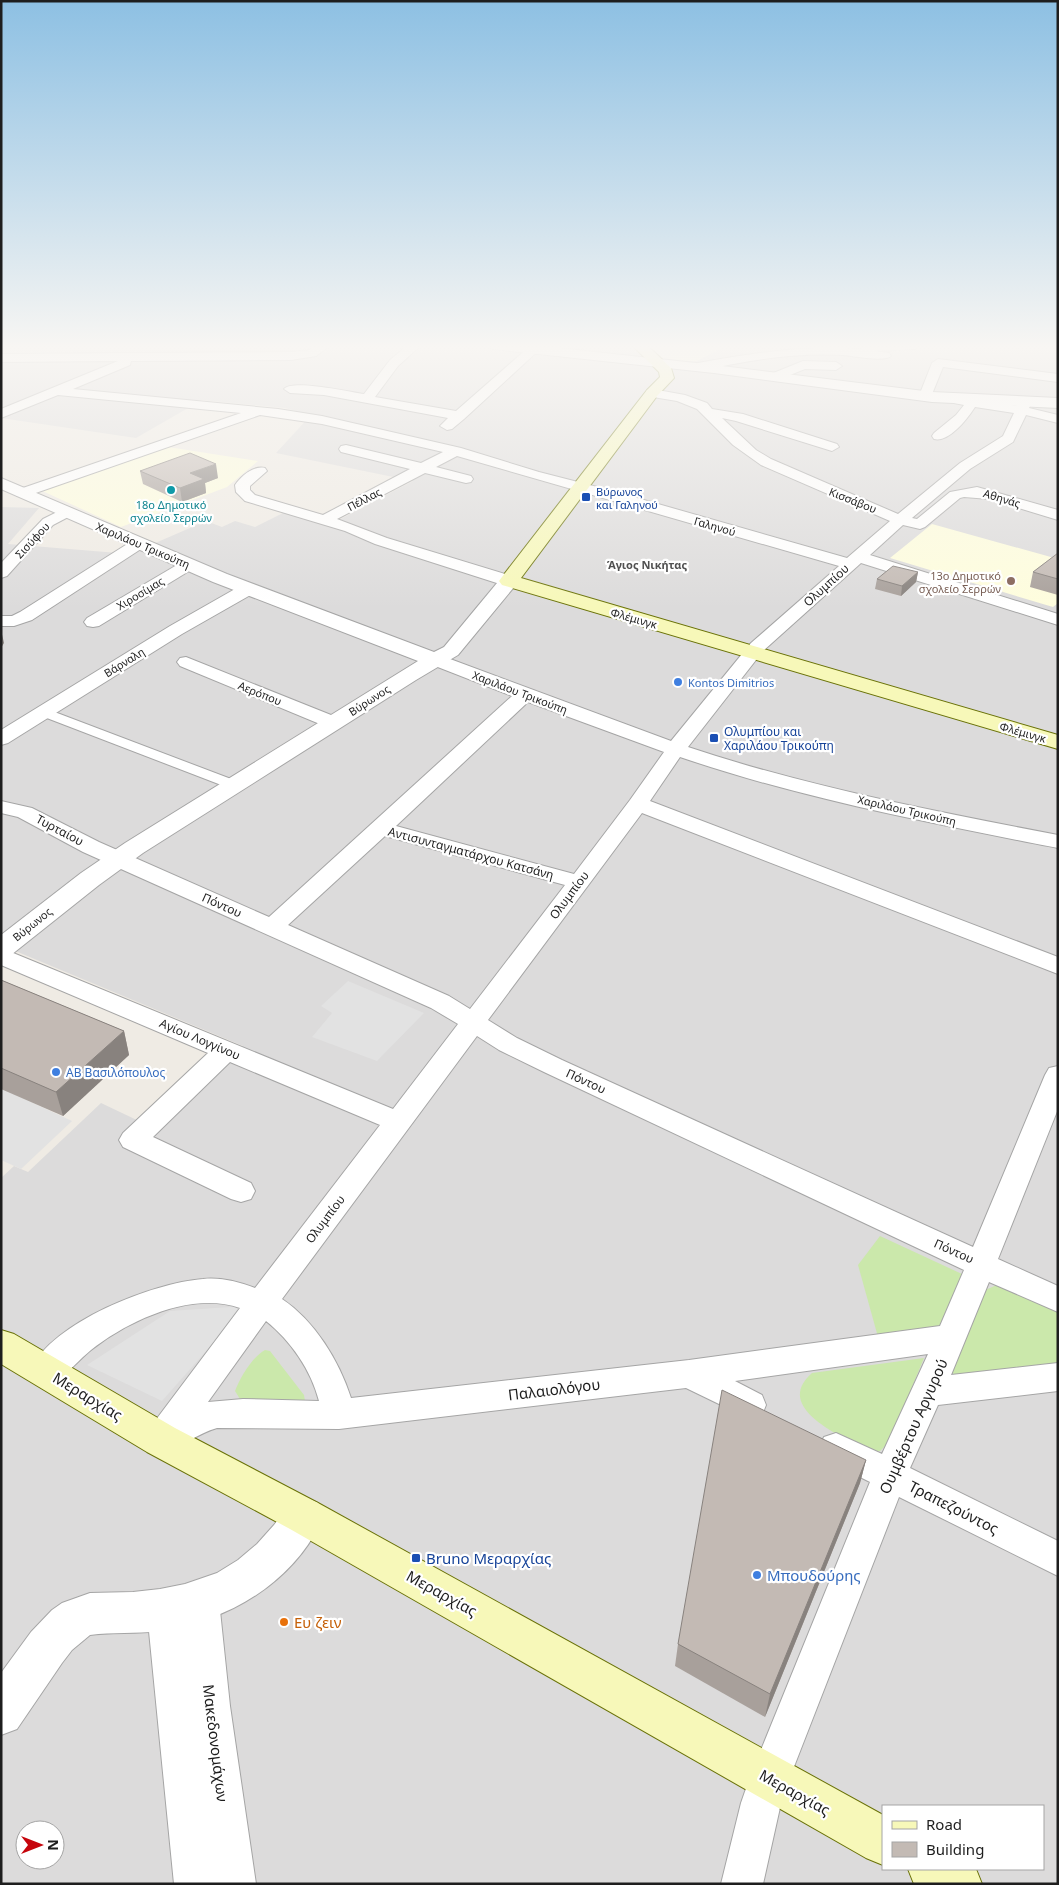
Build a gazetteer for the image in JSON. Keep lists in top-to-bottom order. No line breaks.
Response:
{"streets":{"main road":["Φλέμινγκ","Βύρωνος","Μεραρχίας"],"street":["Αθηνάς","Πέλλας","Κισσάβου","Γαληνού","Σισύφου","Χαριλάου Τρικούπη","Ολυμπίου","Χιροσίμας","Βάρναλη","Αερόπου","Τυρταίου","Αντισυνταγματάρχου Κατσάνη","Πόντου","Αγίου Λογγίνου","Παλαιολόγου","Ουμβέρτου Αργυρού","Τραπεζούντος","Μακεδονομάχων"]},"crossings":[["Αθηνάς","Ολυμπίου"],["Πέλλας","Γαληνού"],["Πέλλας","Φλέμινγκ"],["Κισσάβου","Ολυμπίου"],["Γαληνού","Ολυμπίου"],["Γαληνού","Βύρωνος"],["Σισύφου","Χαριλάου Τρικούπη"],["Χαριλάου Τρικούπη","Ολυμπίου"],["Χαριλάου Τρικούπη","Χιροσίμας"],["Χαριλάου Τρικούπη","Βάρναλη"],["Χαριλάου Τρικούπη","Βύρωνος"],["Χαριλάου Τρικούπη","Αντισυνταγματάρχου Κατσάνη"],["Ολυμπίου","Φλέμινγκ"],["Ολυμπίου","Αντισυνταγματάρχου Κατσάνη"],["Ολυμπίου","Πόντου"],["Ολυμπίου","Αγίου Λογγίνου"],["Ολυμπίου","Παλαιολόγου"],["Ολυμπίου","Μεραρχίας"],["Φλέμινγκ","Βύρωνος"],["Αερόπου","Βύρωνος"],["Βύρωνος","Τυρταίου"],["Βύρωνος","Πόντου"],["Τυρταίου","Πόντου"],["Πόντου","Ουμβέρτου Αργυρού"],["Παλαιολόγου","Μεραρχίας"],["Παλαιολόγου","Ουμβέρτου Αργυρού"],["Μεραρχίας","Ουμβέρτου Αργυρού"],["Ουμβέρτου Αργυρού","Τραπεζούντος"]],"districts":["Άγιος Νικήτας"],"places":{"other":["18ο Δημοτικό σχολείο Σερρών","13ο Δημοτικό σχολείο Σερρών","Kontos Dimitrios","ΑΒ Βασιλόπουλος","Μπουδούρης","Ευ ζειν"],"transit":["Βύρωνος και Γαληνού","Ολυμπίου και Χαριλάου Τρικούπη","Bruno Μεραρχίας"]},"legend":["Road","Building"],"north":"right"}
